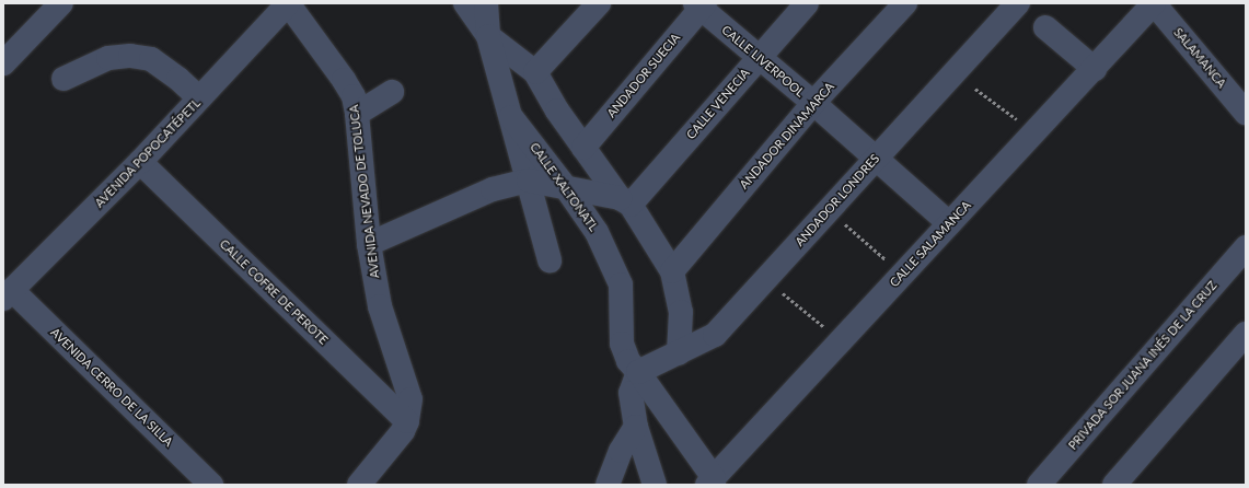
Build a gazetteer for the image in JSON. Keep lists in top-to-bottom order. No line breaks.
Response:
{"streets":{"street":["SALAMANCA","CALLE LIVERPOOL","ANDADOR SUECIA","CALLE VENECIA","ANDADOR DINAMARCA","AVENIDA POPOCATÉPETL","CALLE XALTONATL","AVENIDA NEVADO DE TOLUCA","ANDADOR LONDRES","CALLE SALAMANCA","CALLE COFRE DE PEROTE","PRIVADA SOR JUANA INÉS DE LA CRUZ","AVENIDA CERRO DE LA SILLA"]},"crossings":[["SALAMANCA","CALLE SALAMANCA"],["CALLE LIVERPOOL","ANDADOR SUECIA"],["CALLE LIVERPOOL","CALLE VENECIA"],["CALLE LIVERPOOL","ANDADOR DINAMARCA"],["CALLE LIVERPOOL","ANDADOR LONDRES"],["CALLE LIVERPOOL","CALLE SALAMANCA"],["ANDADOR SUECIA","CALLE XALTONATL"],["CALLE VENECIA","CALLE XALTONATL"],["ANDADOR DINAMARCA","CALLE XALTONATL"],["AVENIDA POPOCATÉPETL","AVENIDA NEVADO DE TOLUCA"],["AVENIDA POPOCATÉPETL","CALLE COFRE DE PEROTE"],["AVENIDA POPOCATÉPETL","AVENIDA CERRO DE LA SILLA"],["CALLE XALTONATL","ANDADOR LONDRES"],["CALLE XALTONATL","CALLE SALAMANCA"],["AVENIDA NEVADO DE TOLUCA","CALLE COFRE DE PEROTE"]]}
